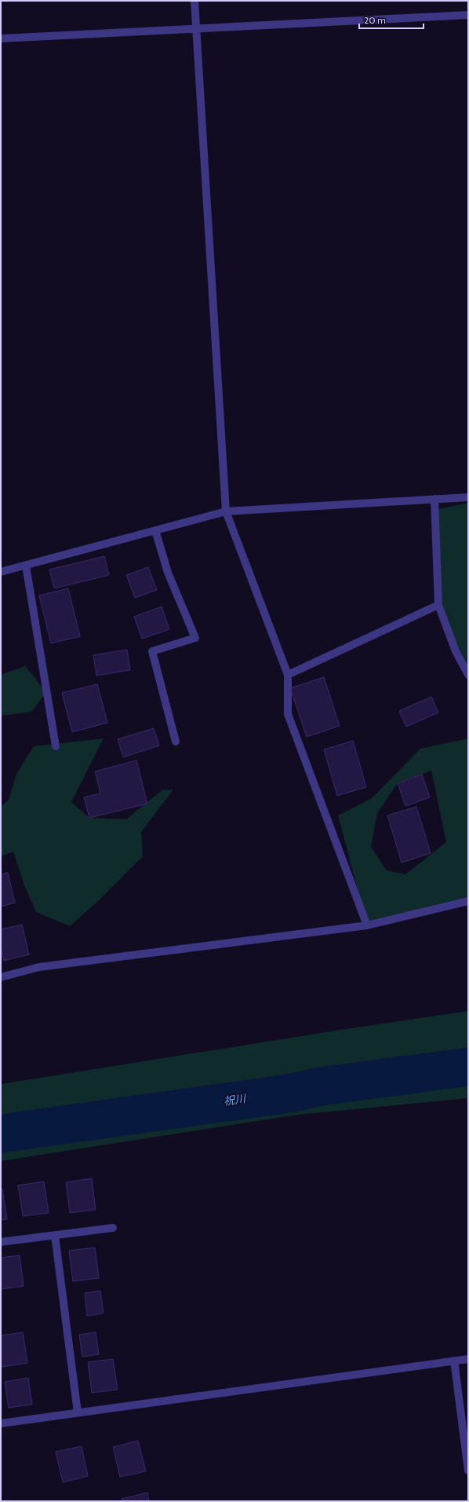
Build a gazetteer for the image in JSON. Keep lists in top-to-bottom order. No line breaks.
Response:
{"water":["祝川"],"scale_bar":"20 m"}
